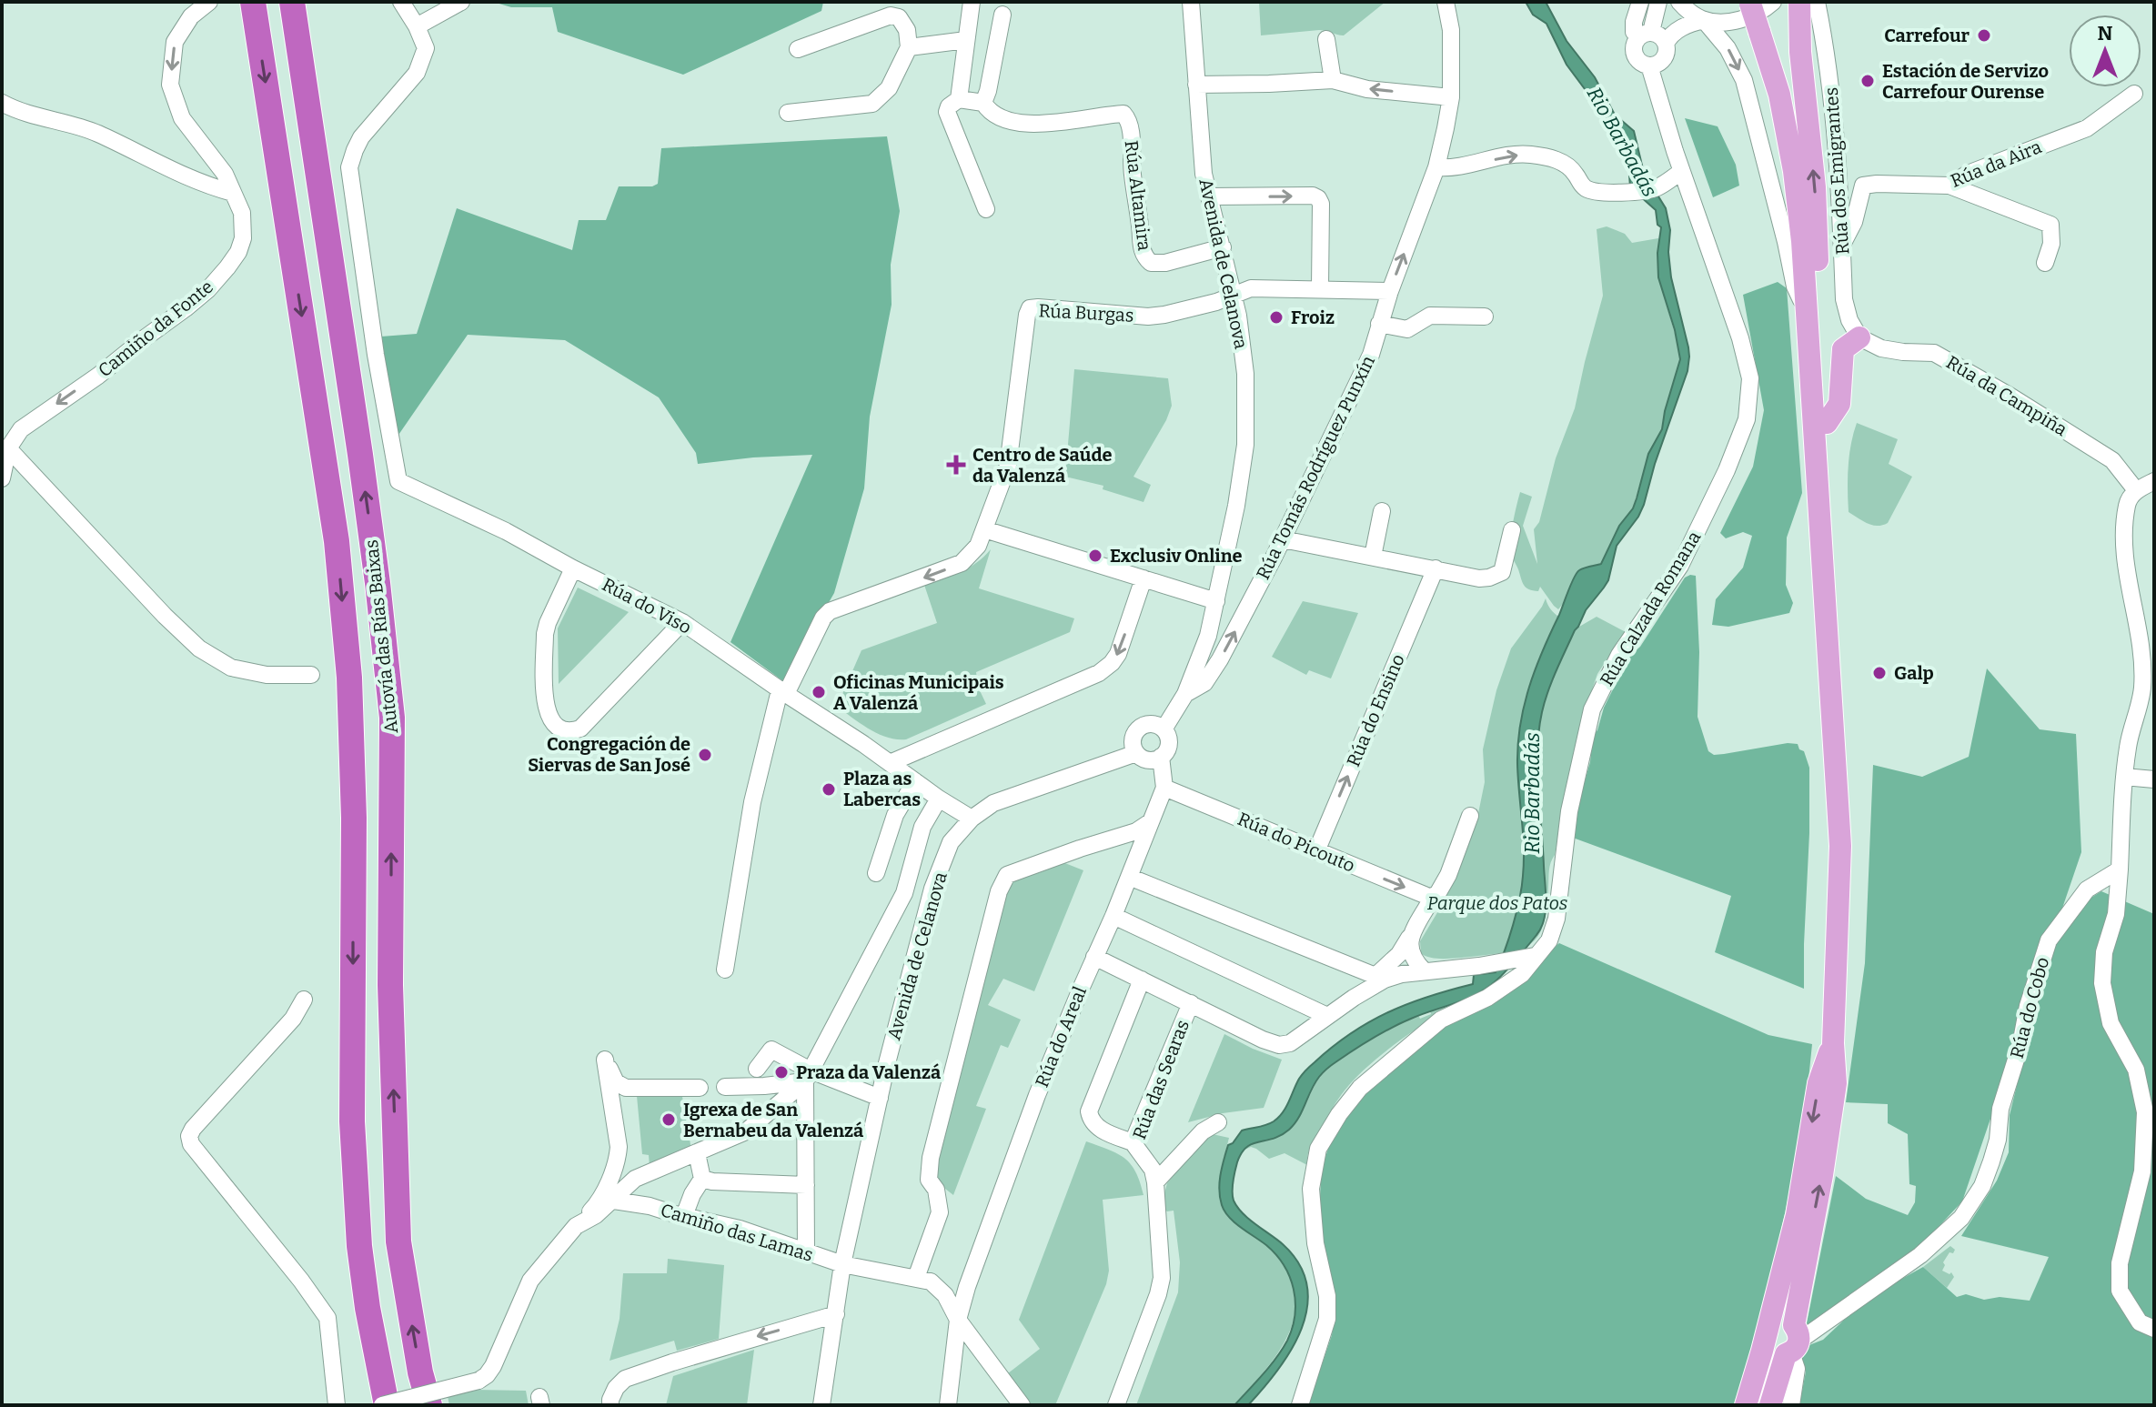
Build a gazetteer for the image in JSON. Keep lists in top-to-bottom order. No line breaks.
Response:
{"streets":{"highway":["Autovía das Rías Baixas"],"street":["Rúa da Aira","Rúa dos Emigrantes","Rúa Altamira","Avenida de Celanova","Rúa Burgas","Camiño da Fonte","Rúa da Campiña","Rúa Tomás Rodríguez Punxín","Rúa do Viso","Rúa Calzada Romana","Rúa do Ensino","Rúa do Picouto","Rúa do Cobo","Rúa do Areal","Rúa das Searas","Camiño das Lamas"]},"crossings":[["Rúa da Aira","Rúa dos Emigrantes"],["Rúa dos Emigrantes","Rúa da Campiña"],["Rúa Altamira","Avenida de Celanova"],["Avenida de Celanova","Rúa Burgas"],["Avenida de Celanova","Rúa Tomás Rodríguez Punxín"],["Avenida de Celanova","Rúa do Viso"],["Avenida de Celanova","Rúa do Areal"],["Avenida de Celanova","Camiño das Lamas"],["Rúa do Ensino","Rúa do Picouto"],["Rúa do Picouto","Rúa do Areal"]],"one_way":["Camiño da Fonte","Rúa Tomás Rodríguez Punxín"],"water":["Rio Barbadás"],"parks":["Parque dos Patos"],"places":{"other":["Carrefour","Estación de Servizo Carrefour Ourense","Froiz","Exclusiv Online","Galp","Oficinas Municipais A Valenzá","Congregación de Siervas de San José","Plaza as Labercas","Praza da Valenzá","Igrexa de San Bernabeu da Valenzá"],"health":["Centro de Saúde da Valenzá"]},"north":"top"}
